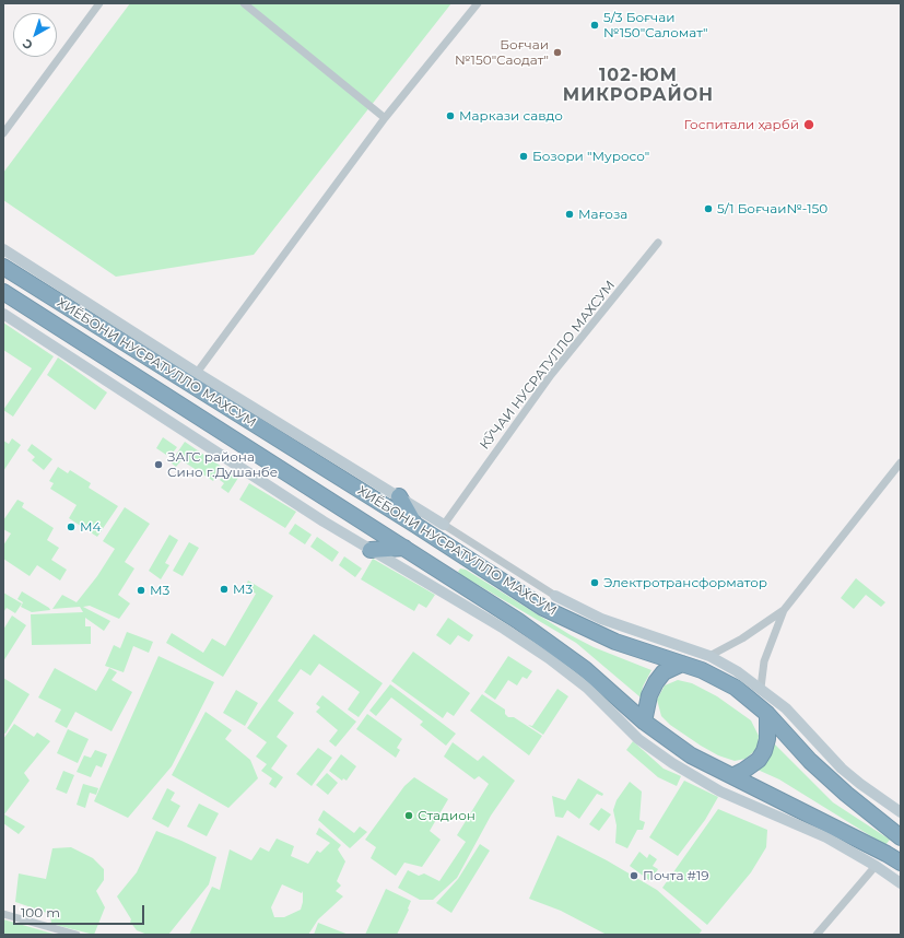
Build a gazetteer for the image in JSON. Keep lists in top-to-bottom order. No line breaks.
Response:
{"streets":{"highway":["ХИЁБОНИ НУСРАТУЛЛО МАХСУМ"],"street":["КӮЧАИ НУСРАТУЛЛО МАХСУМ"]},"districts":["102-ЮМ МИКРОРАЙОН"],"places":["5/3 Боғчаи №150\"Саломат\"","Боғчаи №150\"Саодат\"","Маркази савдо","Госпитали ҳарбӣ","Бозори \"Муросо\"","5/1 Боғчаи№-150","Мағоза","ЗАГС района Сино г.Душанбе","М4","Электротрансформатор","M3","М3","Стадион","Почта #19"],"scale_bar":"100 m","north":"bottom left"}
